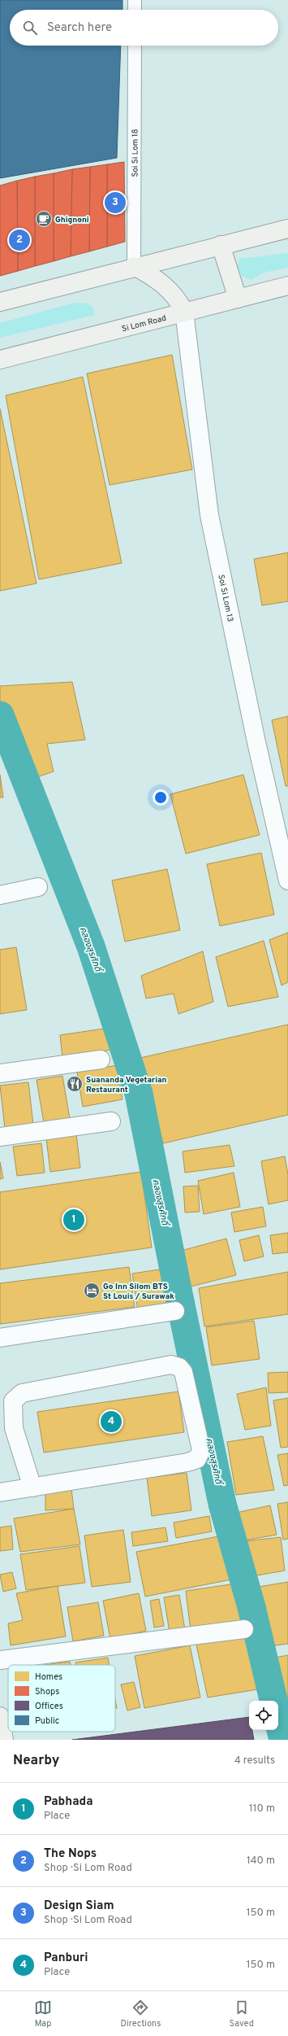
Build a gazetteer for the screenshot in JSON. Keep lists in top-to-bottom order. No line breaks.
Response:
{"streets":{"main road":["Si Lom Road"],"street":["Soi Si Lom 13"],"lane":["Soi Si Lom 18"]},"crossings":[["Si Lom Road","Soi Si Lom 13"]],"water":["คลองสุรศักดิ์"],"places":{"cafe":["Ghignoni"],"restaurant":["Suananda Vegetarian Restaurant"],"hotel":["Go Inn Silom BTS St Louis / Surawak"]},"legend":["Homes","Shops","Offices","Public"],"page":{"search":"Search here","pins":["3","2","1","4"],"heading":["Nearby","4 results"],"list":[{"mark":"1","name":"Pabhada","note":"Place","value":"110 m"},{"mark":"2","name":"The Nops","note":"Shop · Si Lom Road","value":"140 m"},{"mark":"3","name":"Design Siam","note":"Shop · Si Lom Road","value":"150 m"},{"mark":"4","name":"Panburi","note":"Place","value":"150 m"}],"nav":["Map","Directions","Saved"]}}
